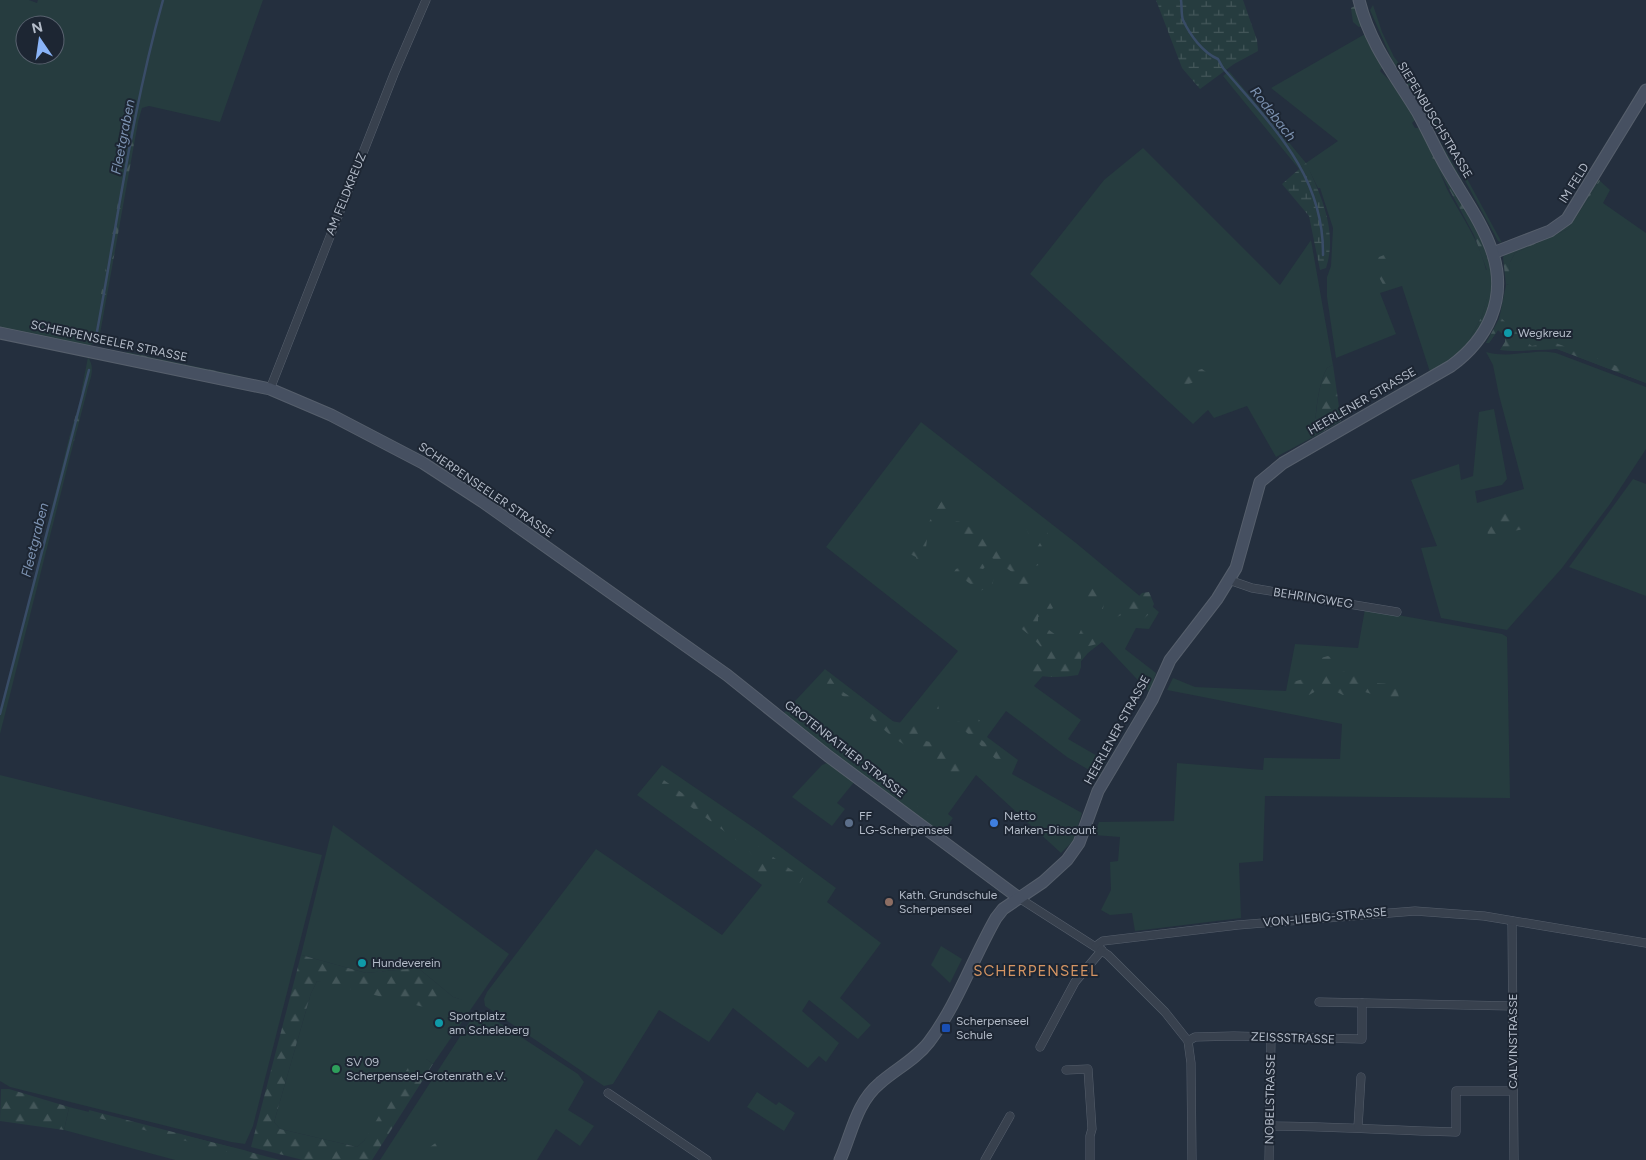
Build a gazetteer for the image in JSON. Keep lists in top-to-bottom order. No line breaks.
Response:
{"streets":{"main road":["SIEPENBUSCHSTRASSE","IM FELD","SCHERPENSEELER STRASSE","HEERLENER STRASSE","GROTENRATHER STRASSE"],"street":["AM FELDKREUZ","BEHRINGWEG","VON-LIEBIG-STRASSE","ZEISSSTRASSE","CALVINSTRASSE","NOBELSTRASSE"]},"crossings":[["SIEPENBUSCHSTRASSE","IM FELD"],["SIEPENBUSCHSTRASSE","HEERLENER STRASSE"],["IM FELD","HEERLENER STRASSE"],["AM FELDKREUZ","SCHERPENSEELER STRASSE"],["SCHERPENSEELER STRASSE","GROTENRATHER STRASSE"],["HEERLENER STRASSE","BEHRINGWEG"],["HEERLENER STRASSE","GROTENRATHER STRASSE"],["VON-LIEBIG-STRASSE","CALVINSTRASSE"],["ZEISSSTRASSE","NOBELSTRASSE"]],"districts":["SCHERPENSEEL"],"water":["Rodebach","Fleetgraben"],"places":{"other":["Wegkreuz","FF LG-Scherpenseel","Netto Marken-Discount","Kath. Grundschule Scherpenseel","Hundeverein","Sportplatz am Scheleberg","SV 09 Scherpenseel-Grotenrath e.V."],"transit":["Scherpenseel Schule"]},"north":"top"}
